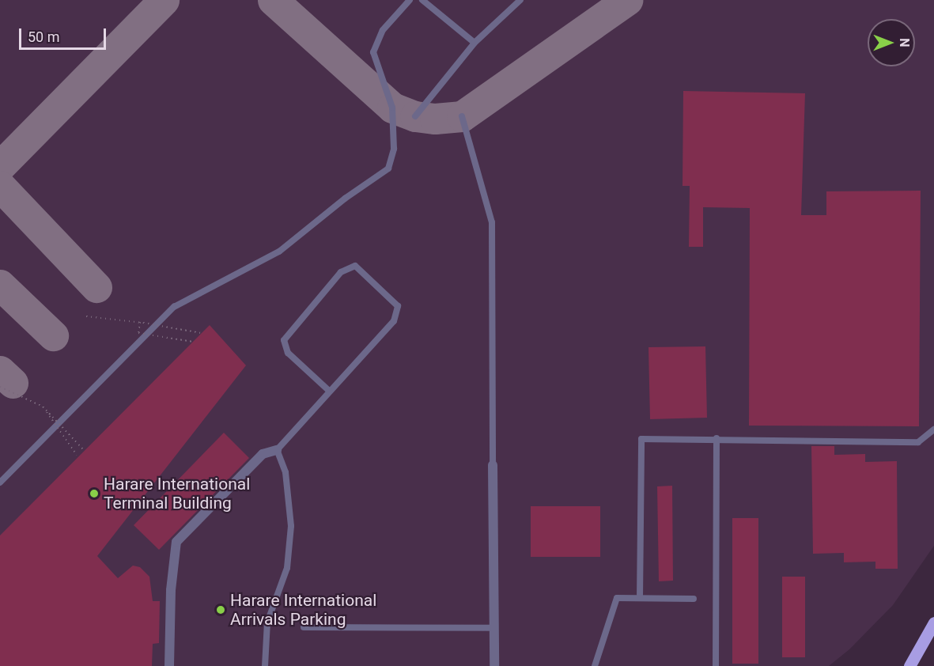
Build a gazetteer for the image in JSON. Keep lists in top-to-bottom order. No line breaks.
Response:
{"places":["Harare International Terminal Building","Harare International Arrivals Parking"],"scale_bar":"50 m","north":"right"}
